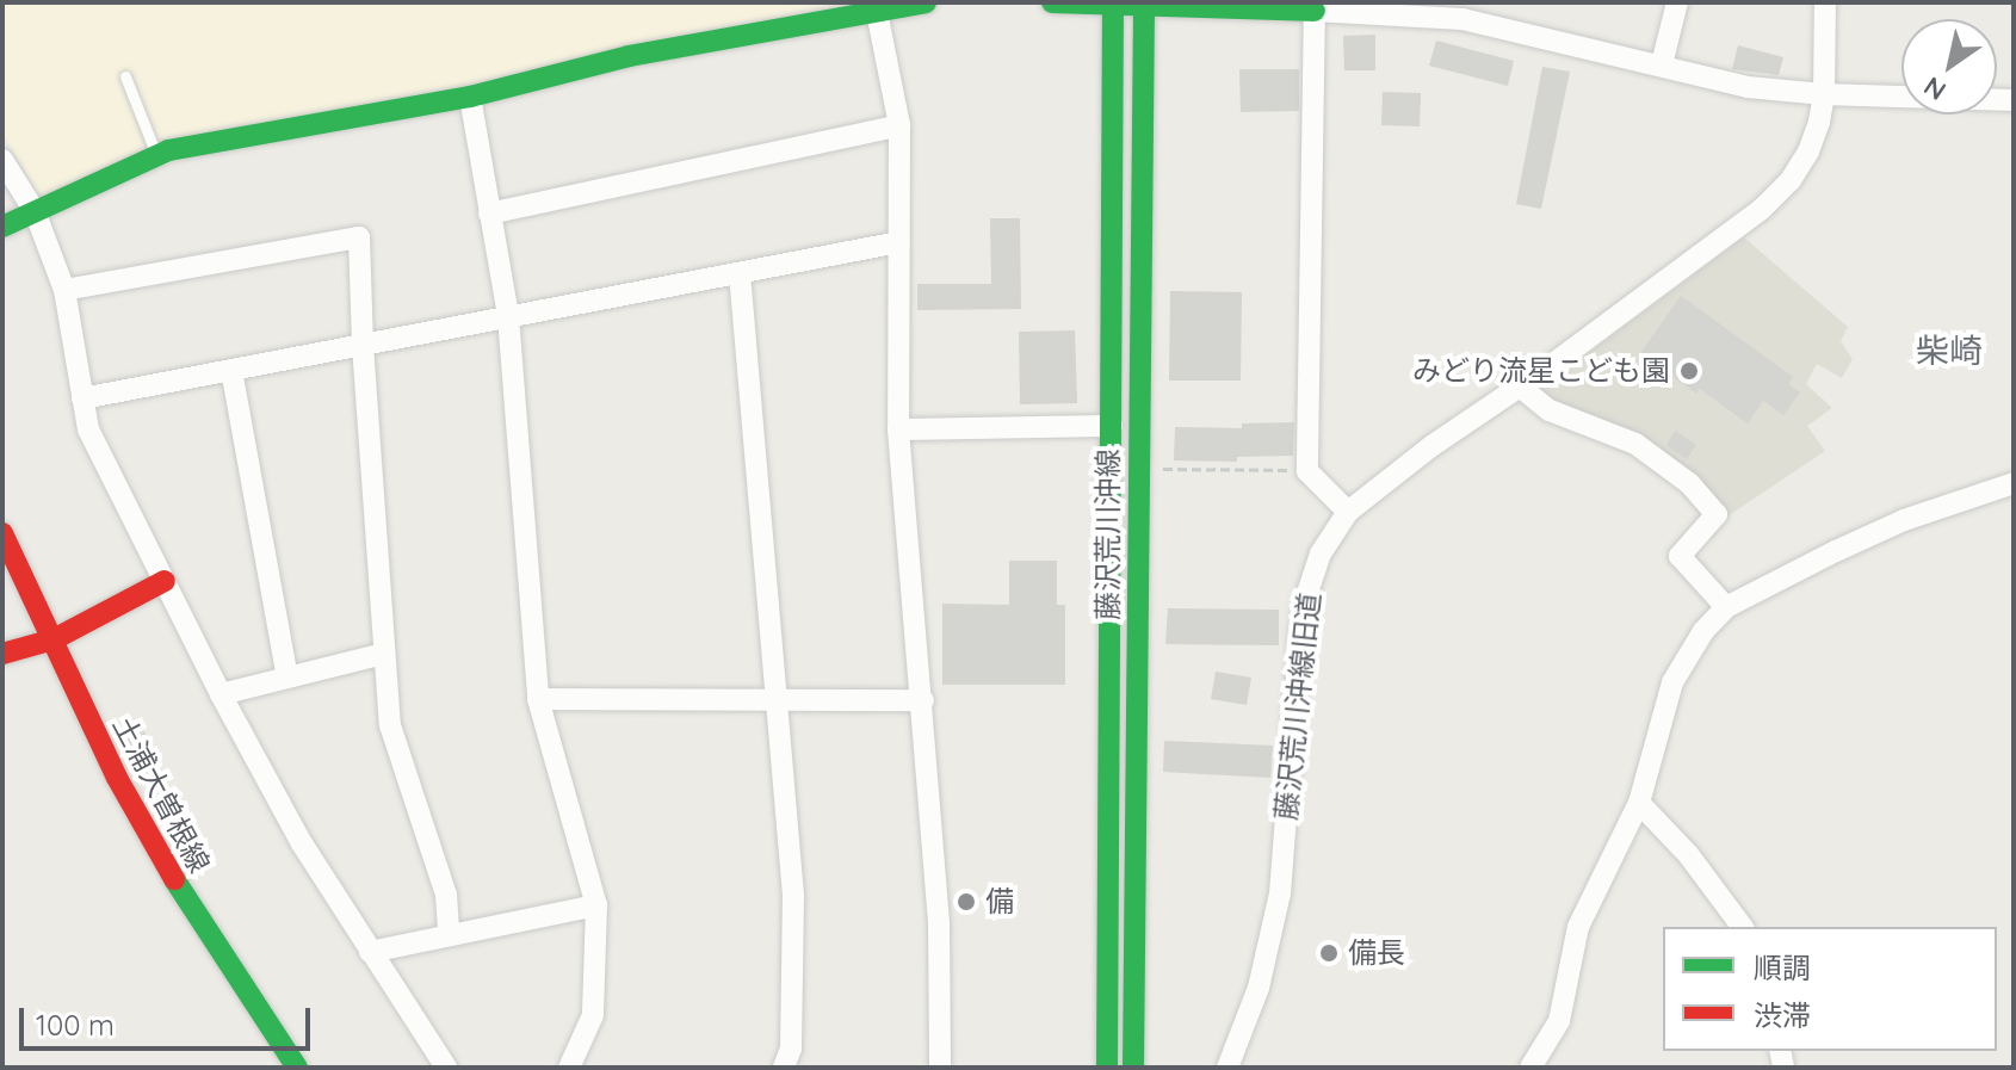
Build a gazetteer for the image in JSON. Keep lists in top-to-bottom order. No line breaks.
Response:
{"streets":{"main road":["藤沢荒川沖線","土浦大曽根線"],"street":["藤沢荒川沖線旧道"]},"districts":["柴崎"],"places":["みどり流星こども園","備","備長"],"legend":["順調","渋滞"],"scale_bar":"100 m","north":"bottom left"}
